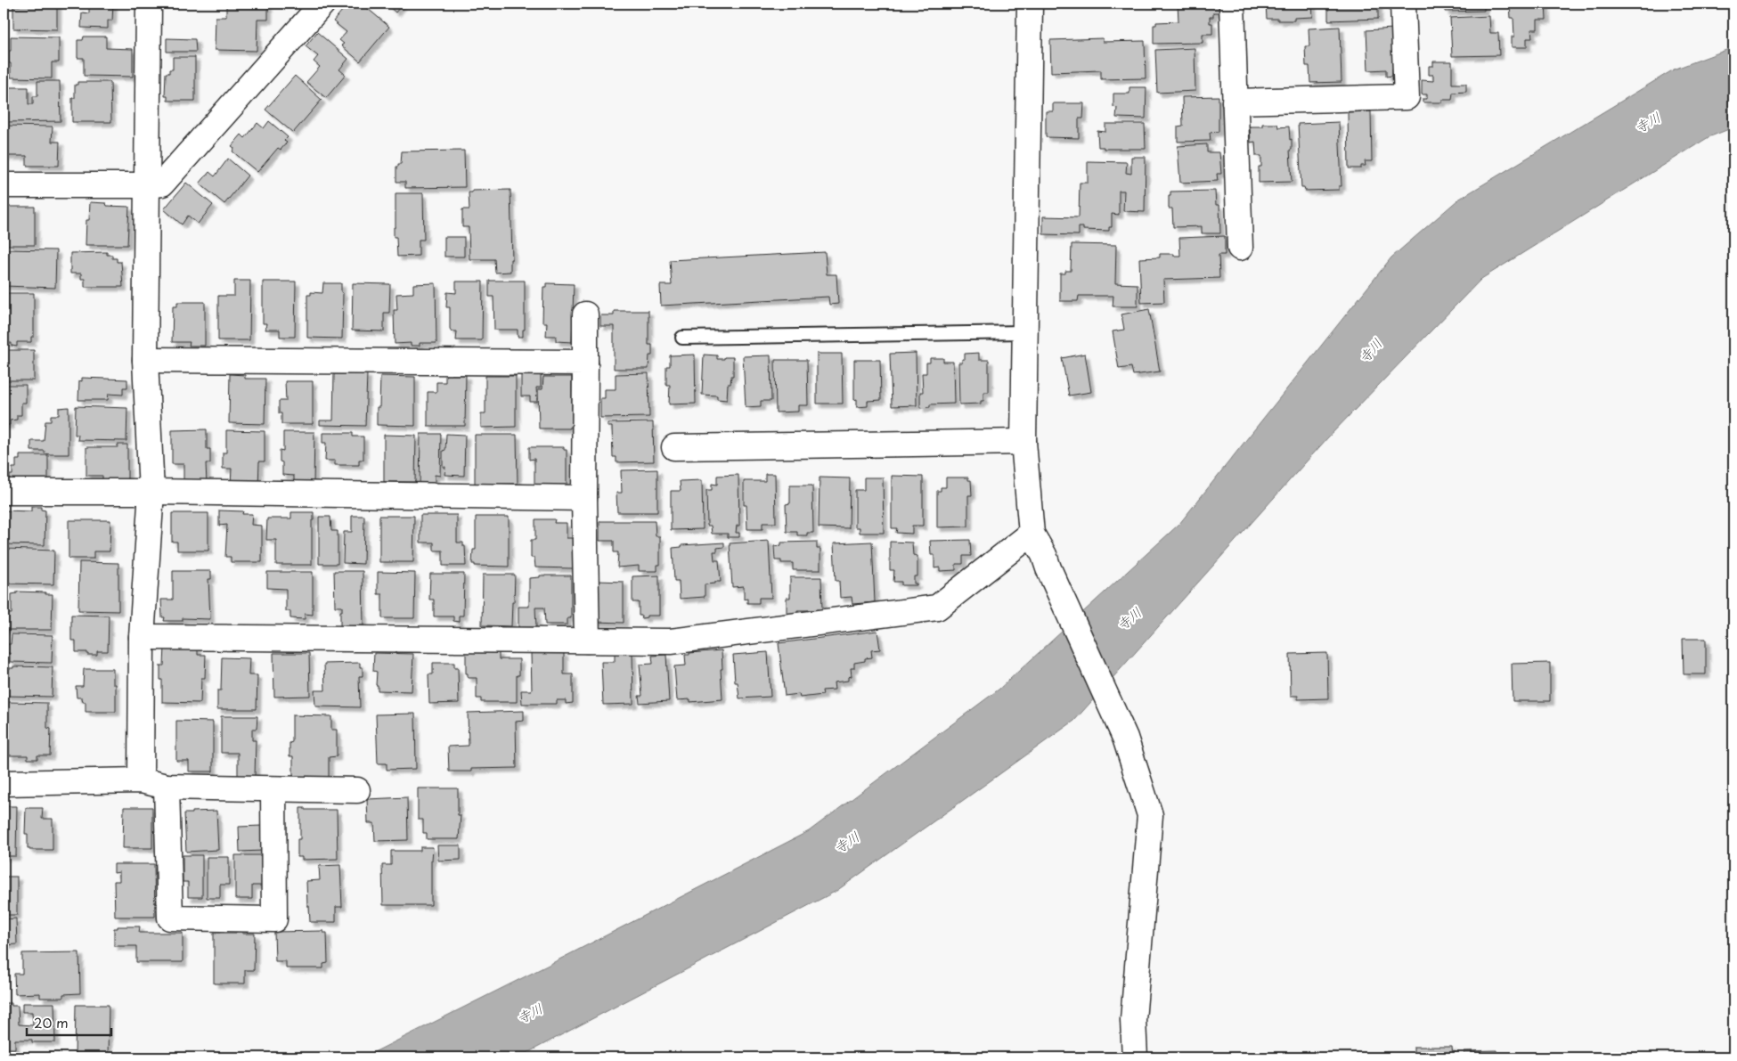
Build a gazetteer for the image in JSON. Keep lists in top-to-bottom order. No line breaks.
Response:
{"water":["寺川"],"scale_bar":"20 m"}
